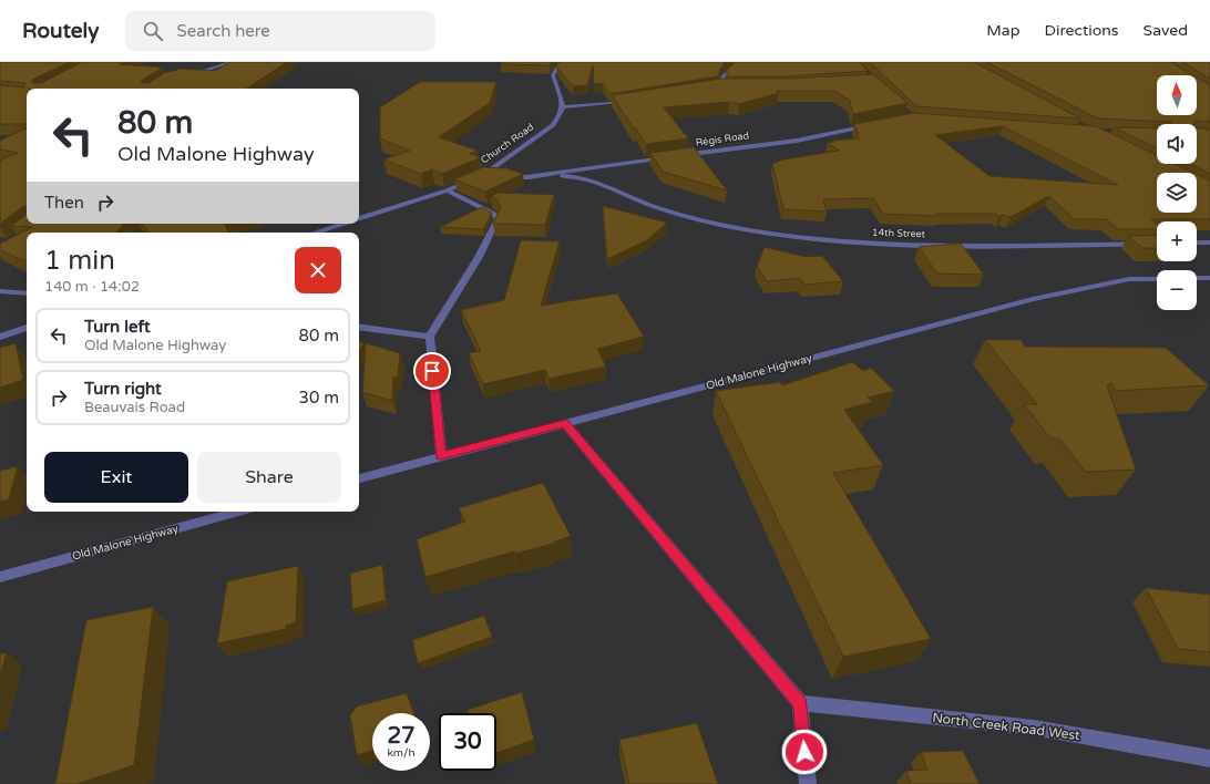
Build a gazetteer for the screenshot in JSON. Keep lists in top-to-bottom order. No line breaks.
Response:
{"streets":{"street":["Régis Road","Church Road","14th Street","Old Malone Highway","North Creek Road West"]},"crossings":[["Régis Road","14th Street"]],"north":"top","page":{"header":"Routely","search":"Search here","nav":["Map","Directions","Saved"],"map_buttons":["+","−"],"turn":["80 m","Old Malone Highway"],"then":"Then","heading":["1 min","140 m · 14:02"],"list":[{"name":"Turn left","note":"Old Malone Highway","value":"80 m"},{"name":"Turn right","note":"Beauvais Road","value":"30 m"}],"buttons":["Exit","Share"],"speed":"27 km/h","limit":"30"}}
